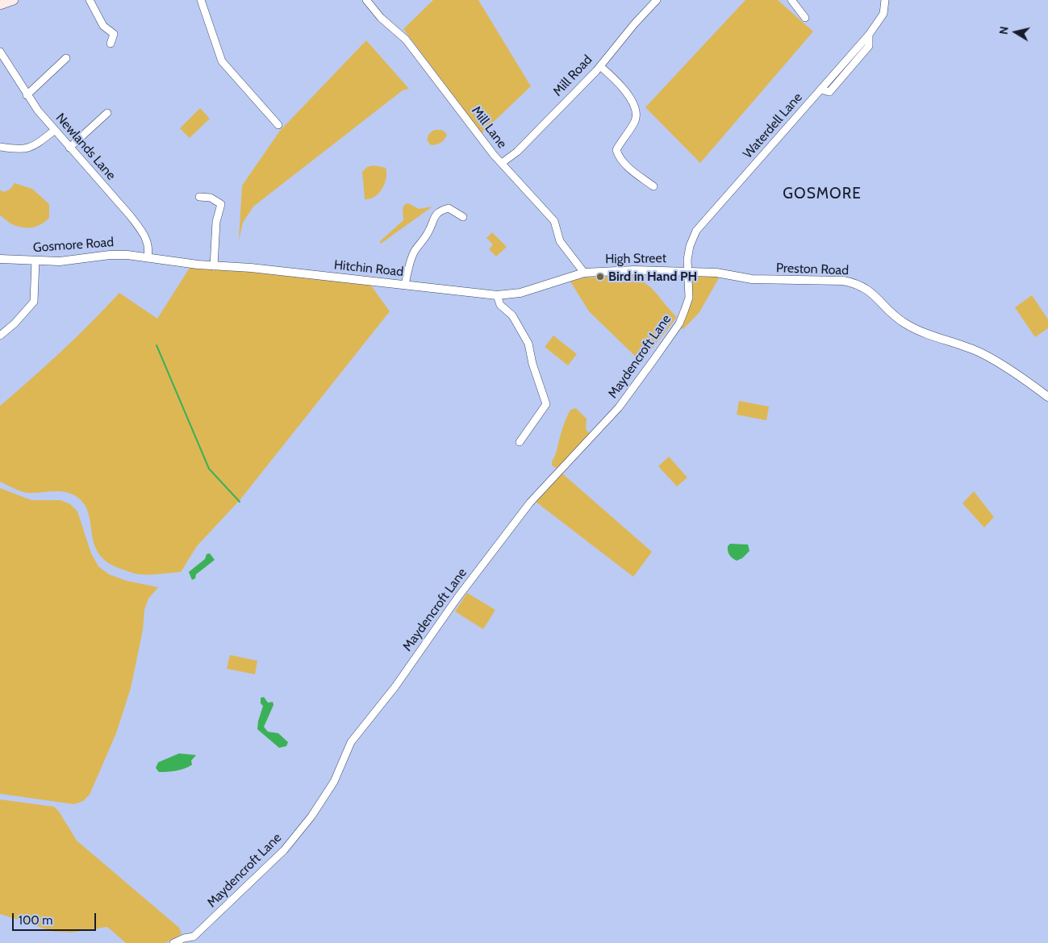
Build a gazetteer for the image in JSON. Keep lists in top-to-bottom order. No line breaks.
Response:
{"streets":{"street":["Mill Road","Waterdell Lane","Mill Lane","Newlands Lane","Gosmore Road","High Street","Hitchin Road","Preston Road","Maydencroft Lane"]},"crossings":[["Mill Road","Mill Lane"],["Waterdell Lane","High Street"],["Waterdell Lane","Preston Road"],["Waterdell Lane","Maydencroft Lane"],["Mill Lane","High Street"],["Mill Lane","Hitchin Road"],["Newlands Lane","Gosmore Road"],["Newlands Lane","Hitchin Road"],["Gosmore Road","Hitchin Road"],["High Street","Hitchin Road"],["High Street","Preston Road"],["High Street","Maydencroft Lane"],["Preston Road","Maydencroft Lane"]],"districts":["GOSMORE"],"places":["Bird in Hand PH"],"scale_bar":"100 m","north":"left"}
